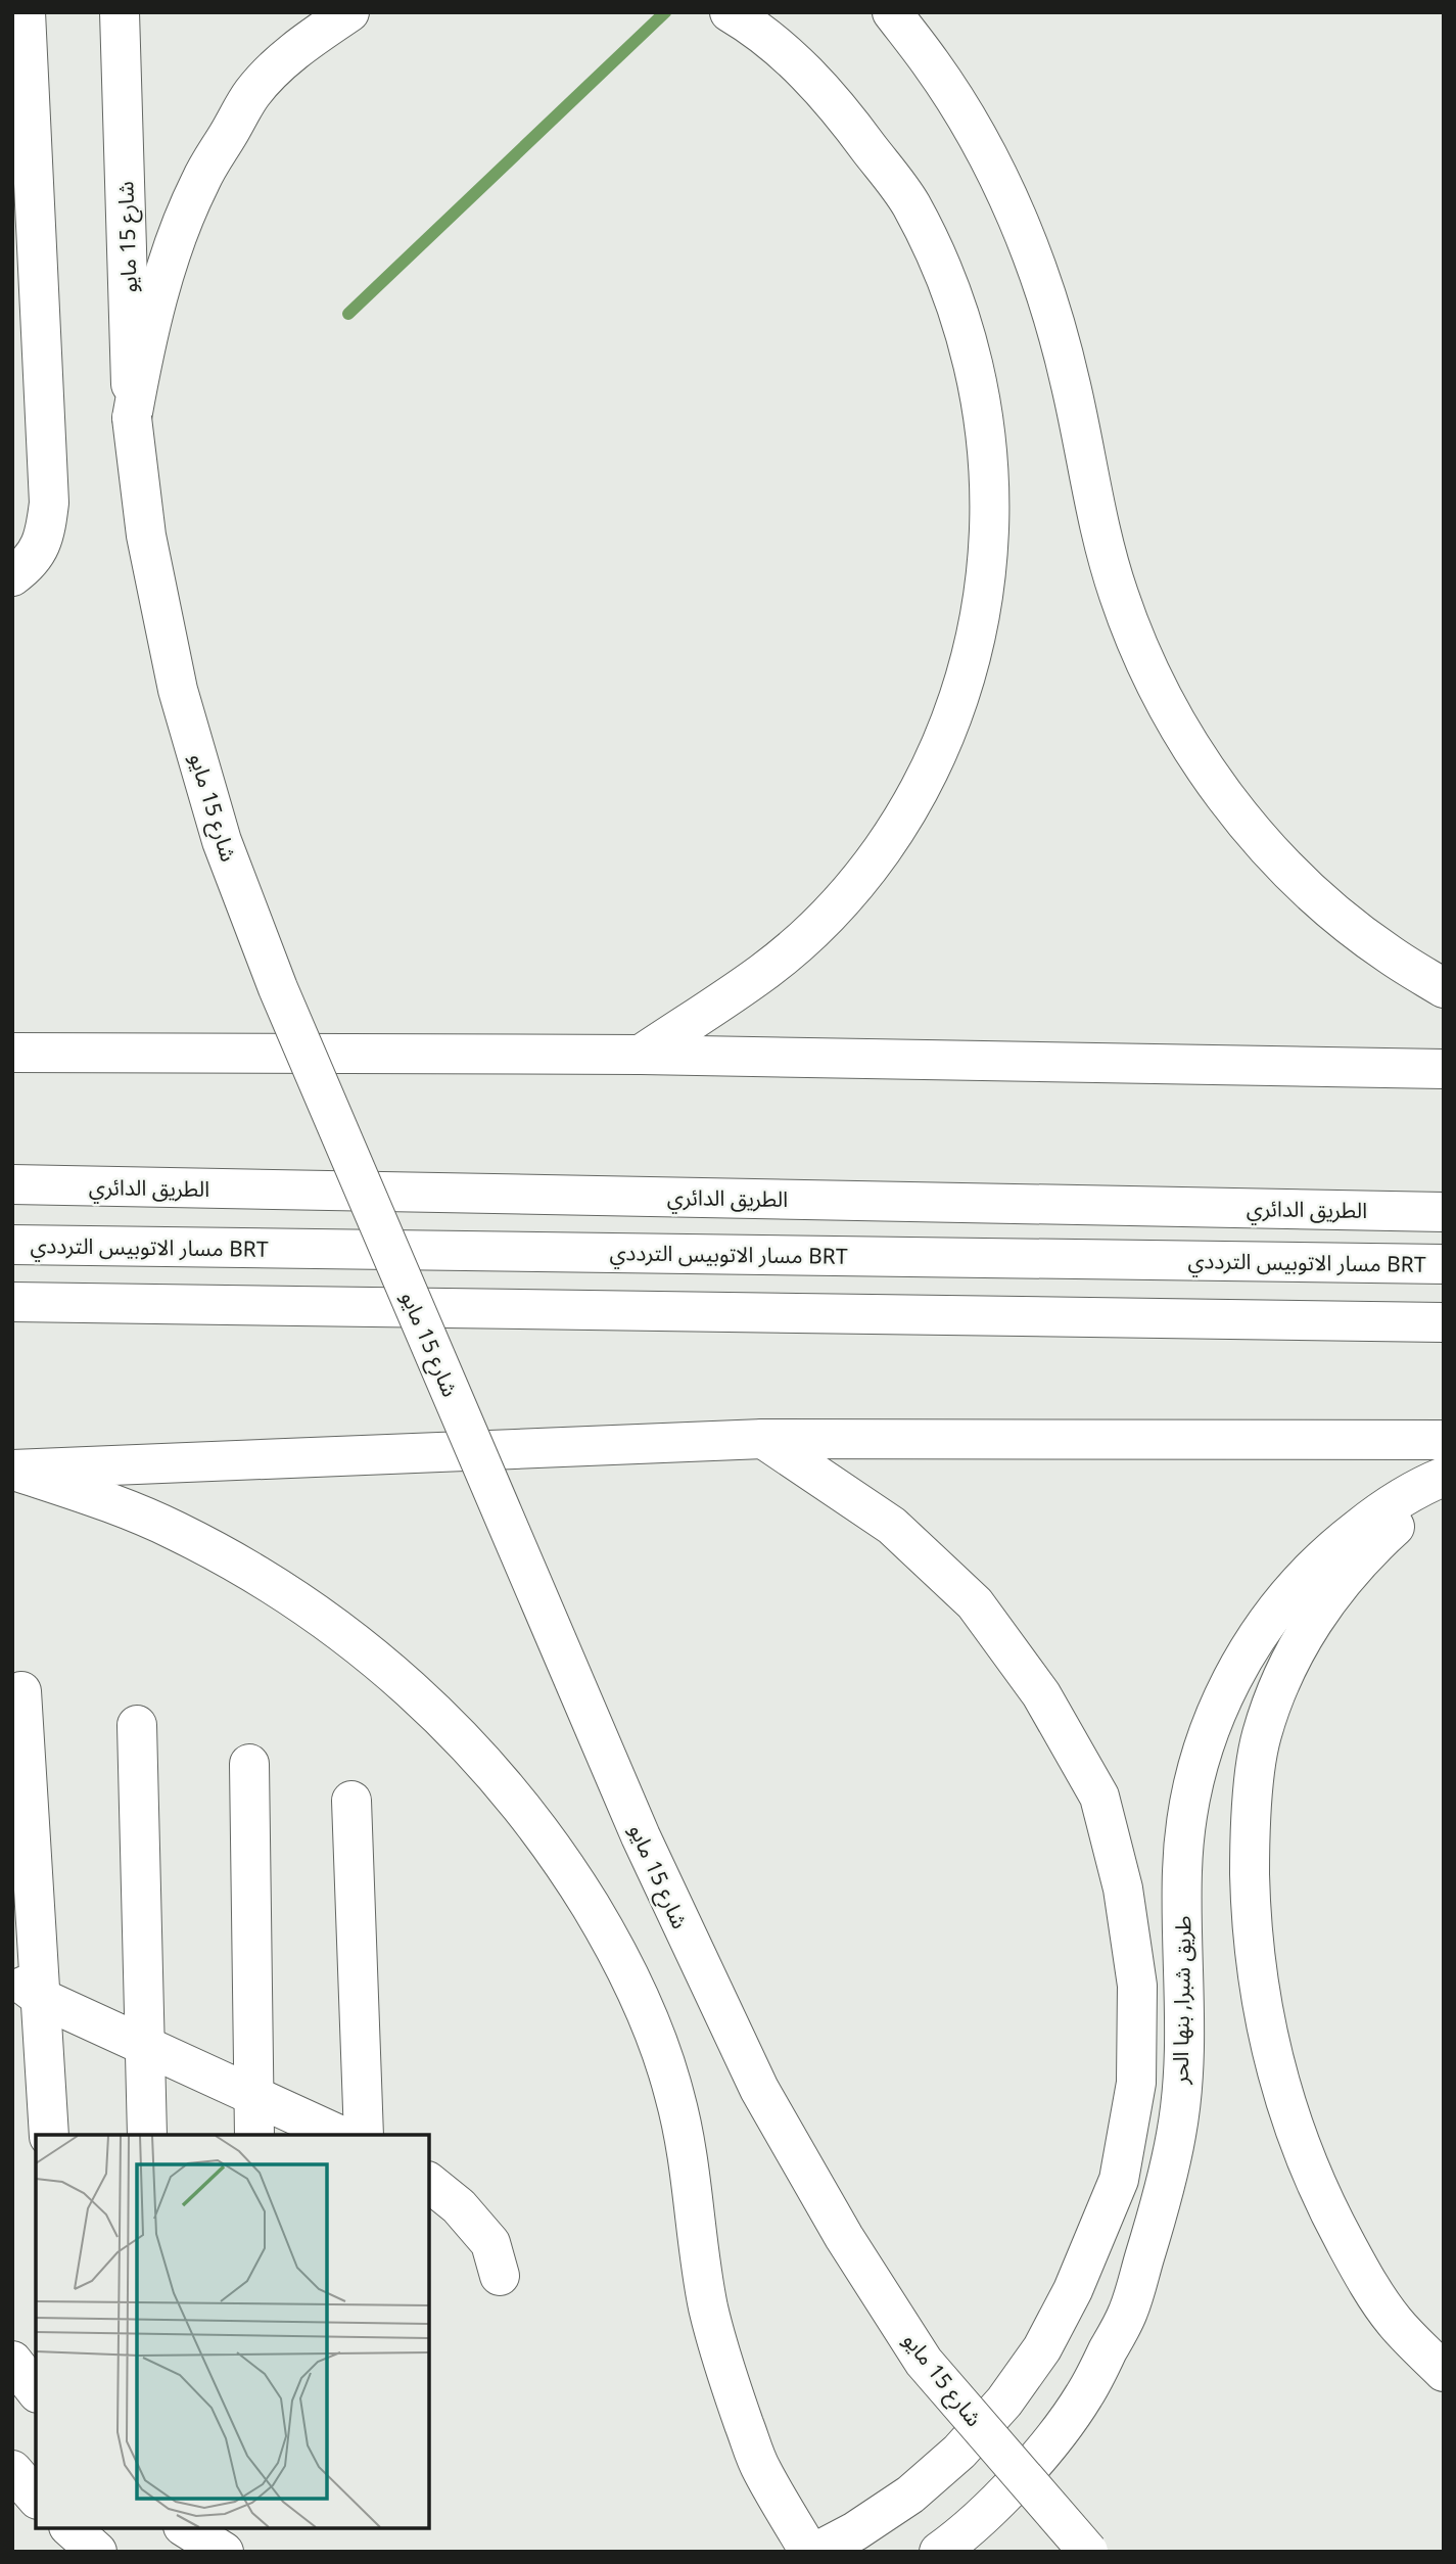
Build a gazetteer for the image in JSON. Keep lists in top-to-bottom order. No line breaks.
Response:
{"streets":{"main road":["شارع 15 مايو","الطريق الدائري","مسار الاتوبيس الترددي BRT","طريق شبرا, بنها الحر"]}}
